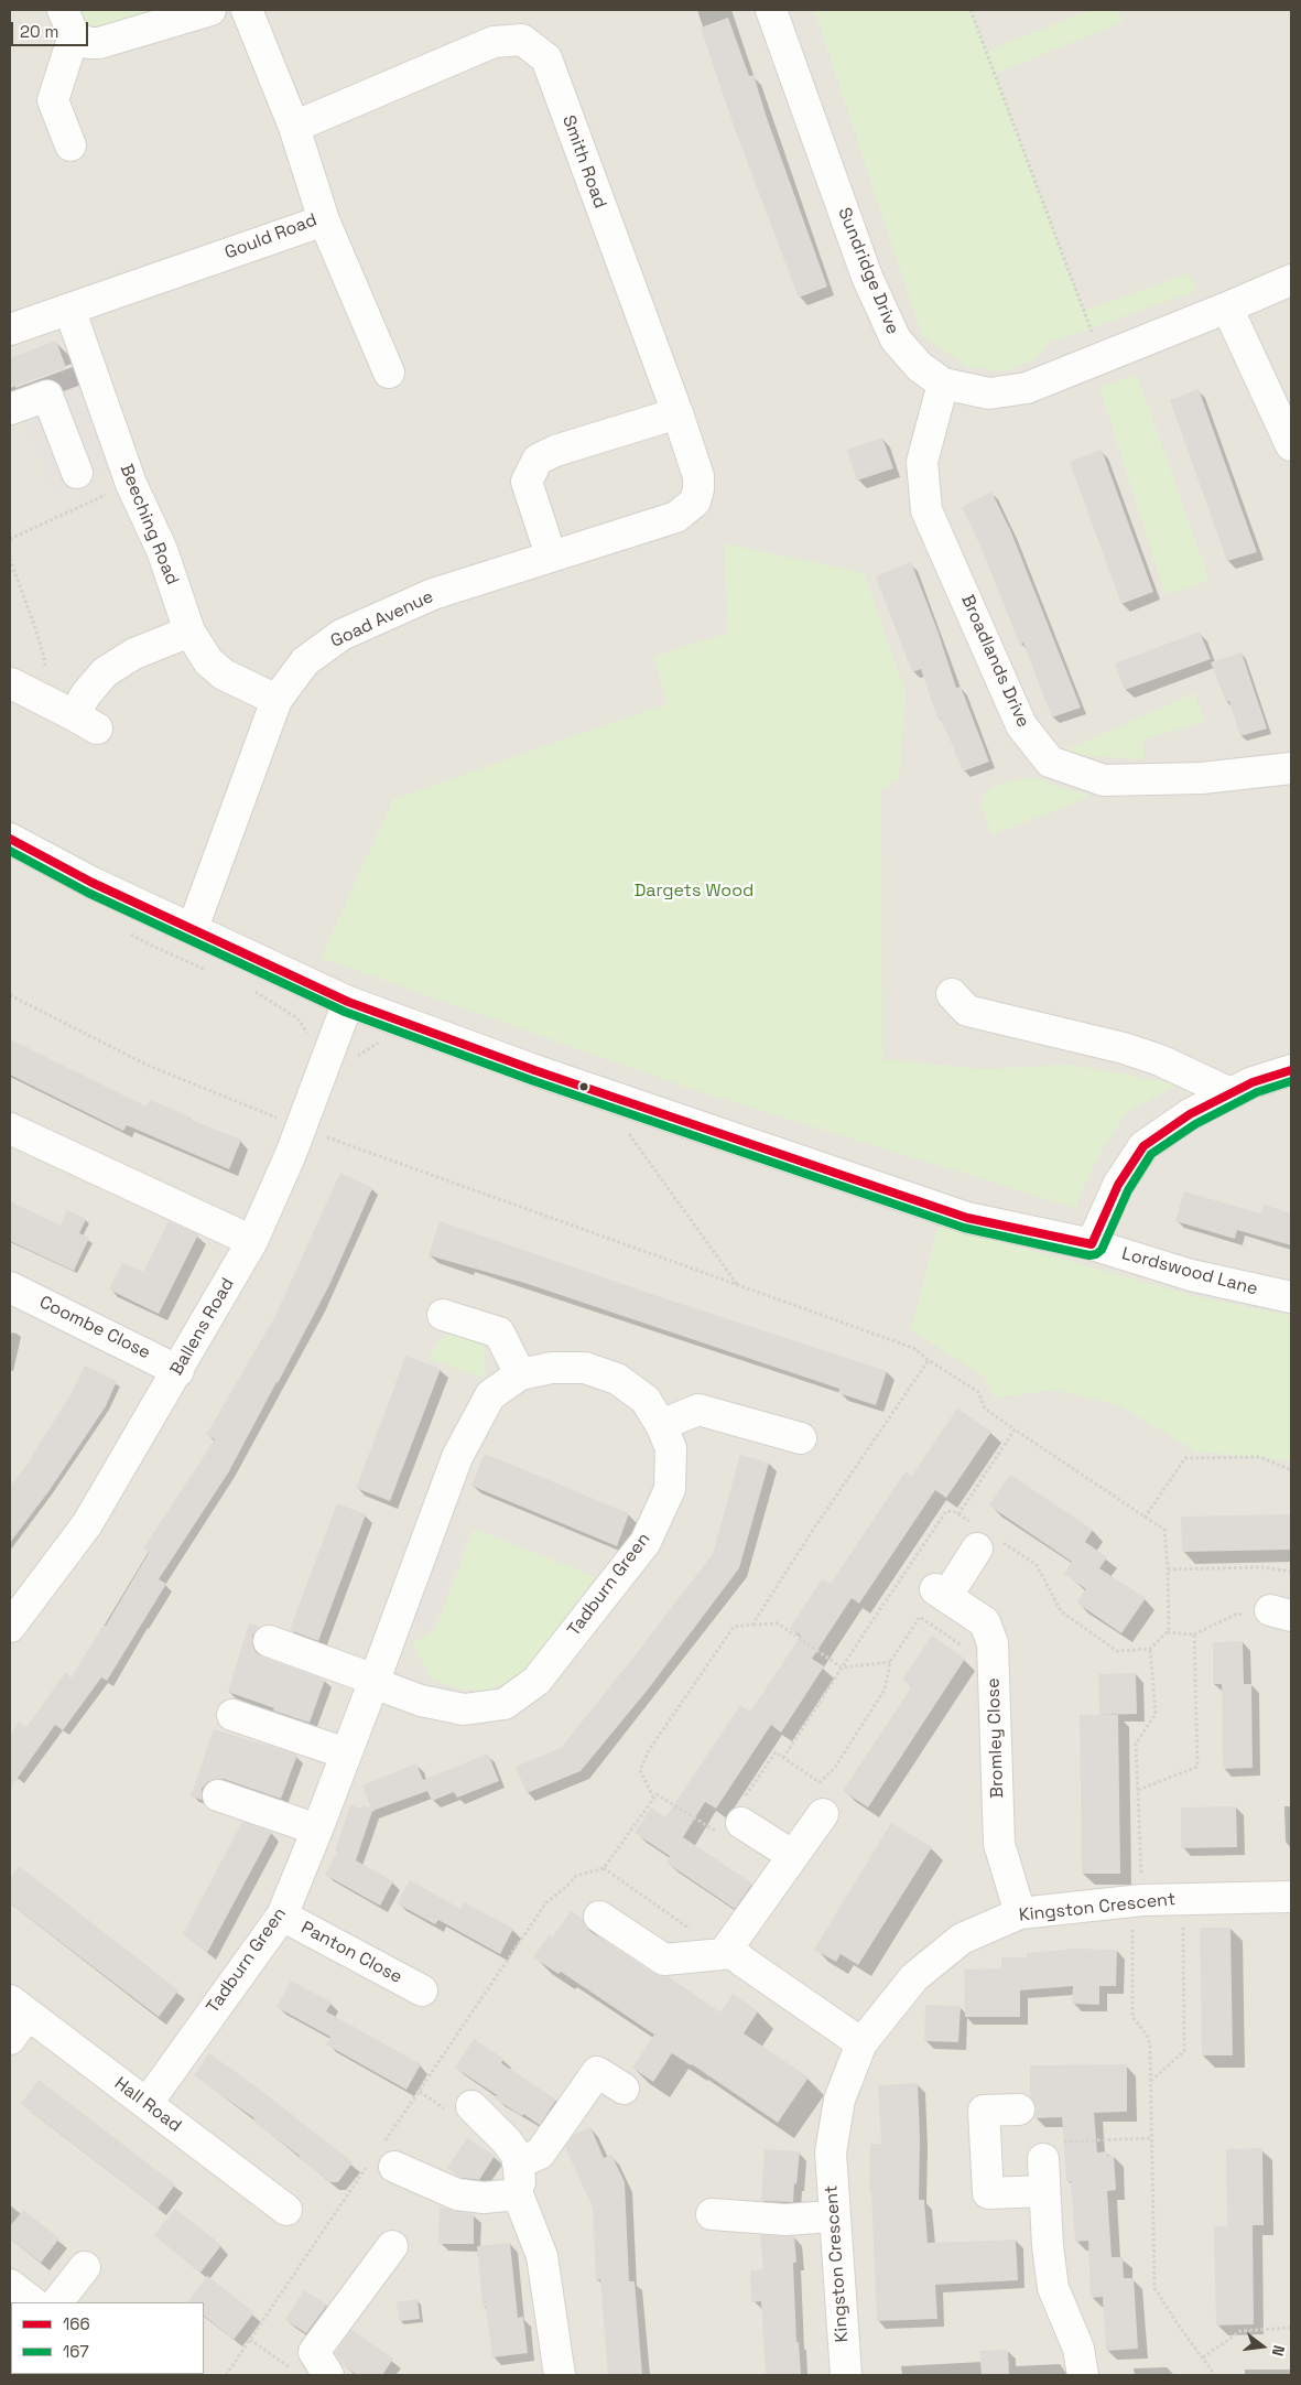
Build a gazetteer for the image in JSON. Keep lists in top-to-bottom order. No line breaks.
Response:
{"streets":{"street":["Smith Road","Gould Road","Sundridge Drive","Beeching Road","Goad Avenue","Broadlands Drive","Lordswood Lane","Ballens Road","Coombe Close","Tadburn Green","Bromley Close","Kingston Crescent","Panton Close","Hall Road"]},"crossings":[["Smith Road","Gould Road"],["Smith Road","Goad Avenue"],["Gould Road","Beeching Road"],["Sundridge Drive","Broadlands Drive"],["Beeching Road","Goad Avenue"],["Goad Avenue","Lordswood Lane"],["Lordswood Lane","Ballens Road"],["Ballens Road","Coombe Close"],["Tadburn Green","Panton Close"],["Tadburn Green","Hall Road"],["Bromley Close","Kingston Crescent"]],"parks":["Dargets Wood"],"lines":["transit line 166","transit line 167"],"legend":["166","167"],"scale_bar":"20 m","north":"right"}
